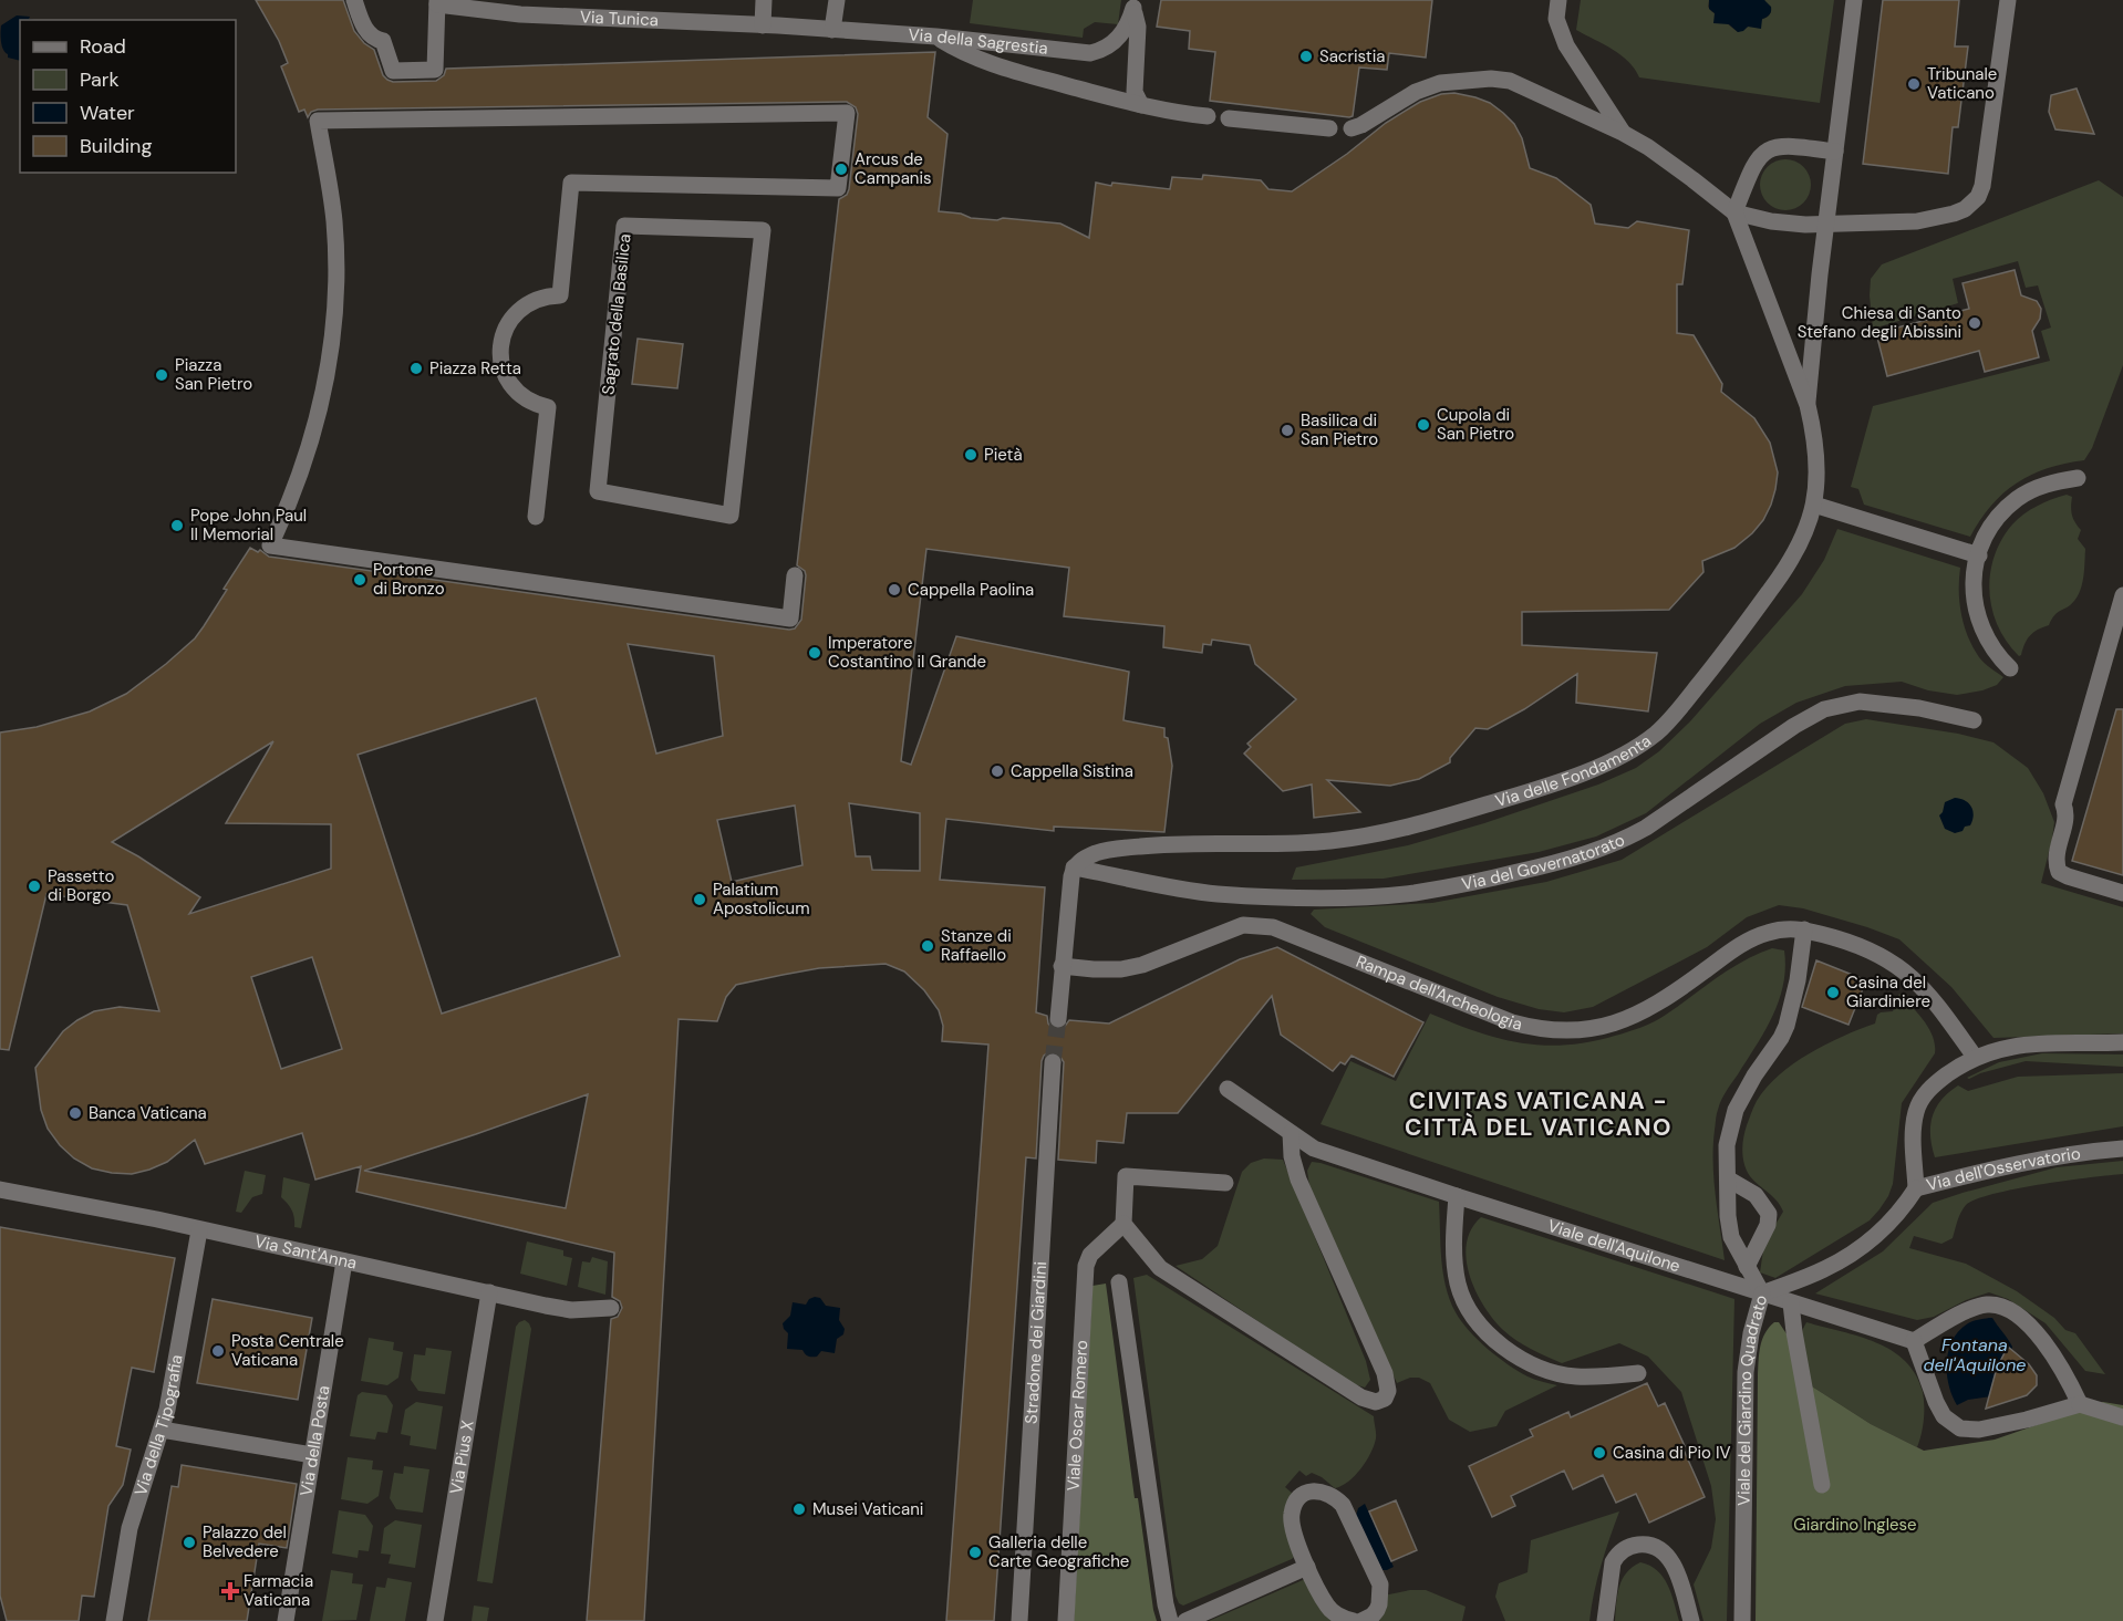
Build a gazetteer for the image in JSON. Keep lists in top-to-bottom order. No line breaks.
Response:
{"streets":{"street":["Via Tunica","Via della Sagrestia","Sagrato della Basilica","Via delle Fondamenta","Via del Governatorato","Rampa dell'Archeologia","Via dell'Osservatorio","Viale dell'Aquilone","Via Sant'Anna","Stradone dei Giardini","Viale del Giardino Quadrato","Viale Oscar Romero","Via della Tipografia","Via della Posta","Via Pius X"]},"crossings":[["Via Tunica","Via della Sagrestia"],["Via delle Fondamenta","Via del Governatorato"],["Rampa dell'Archeologia","Via dell'Osservatorio"],["Via dell'Osservatorio","Viale del Giardino Quadrato"],["Viale dell'Aquilone","Viale del Giardino Quadrato"],["Via Sant'Anna","Via della Tipografia"],["Via Sant'Anna","Via della Posta"],["Via Sant'Anna","Via Pius X"]],"districts":["CIVITAS VATICANA - CITTÀ DEL VATICANO"],"water":["Fontana dell'Aquilone"],"parks":["Giardino Inglese"],"places":{"other":["Sacristia","Tribunale Vaticano","Arcus de Campanis","Chiesa di Santo Stefano degli Abissini","Piazza Retta","Piazza San Pietro","Cupola di San Pietro","Basilica di San Pietro","Pietà","Pope John Paul II Memorial","Portone di Bronzo","Cappella Paolina","Imperatore Costantino il Grande","Cappella Sistina","Passetto di Borgo","Palatium Apostolicum","Stanze di Raffaello","Casina del Giardiniere","Banca Vaticana","Posta Centrale Vaticana","Casina di Pio IV","Musei Vaticani","Palazzo del Belvedere","Galleria delle Carte Geografiche"],"health":["Farmacia Vaticana"]},"legend":["Road","Park","Water","Building"]}
